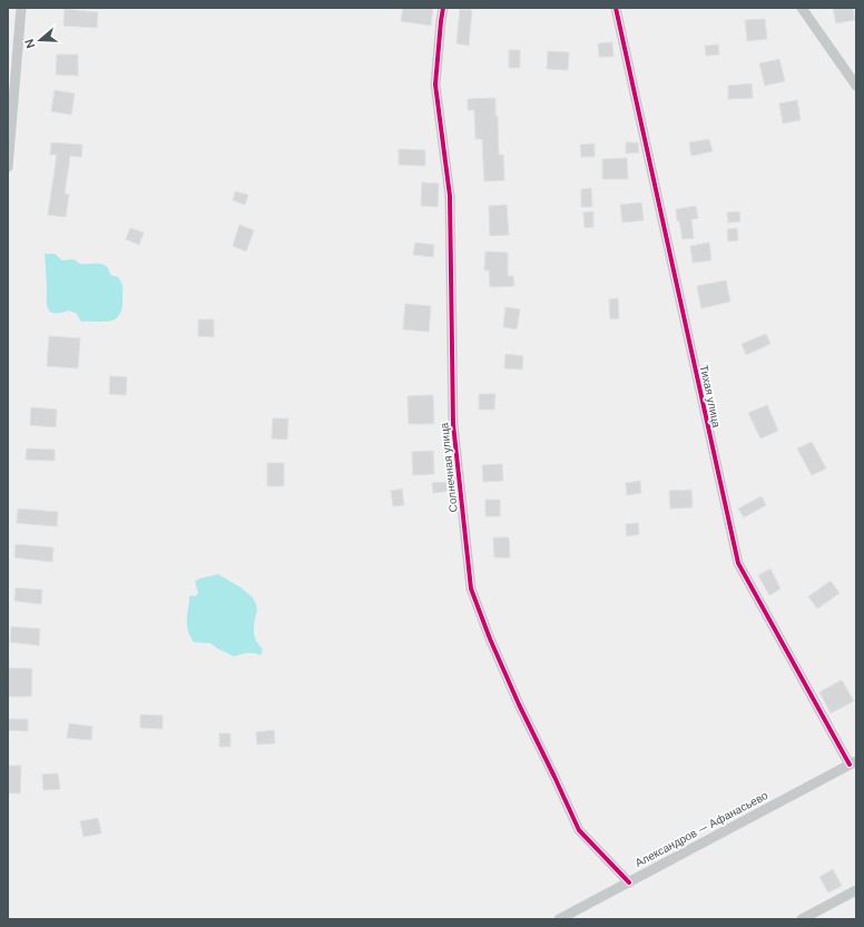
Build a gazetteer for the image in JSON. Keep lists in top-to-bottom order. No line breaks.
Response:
{"streets":{"street":["Тихая улица","Солнечная улица","Александров — Афанасьево"]},"crossings":[["Тихая улица","Александров — Афанасьево"],["Солнечная улица","Александров — Афанасьево"]],"north":"left"}
